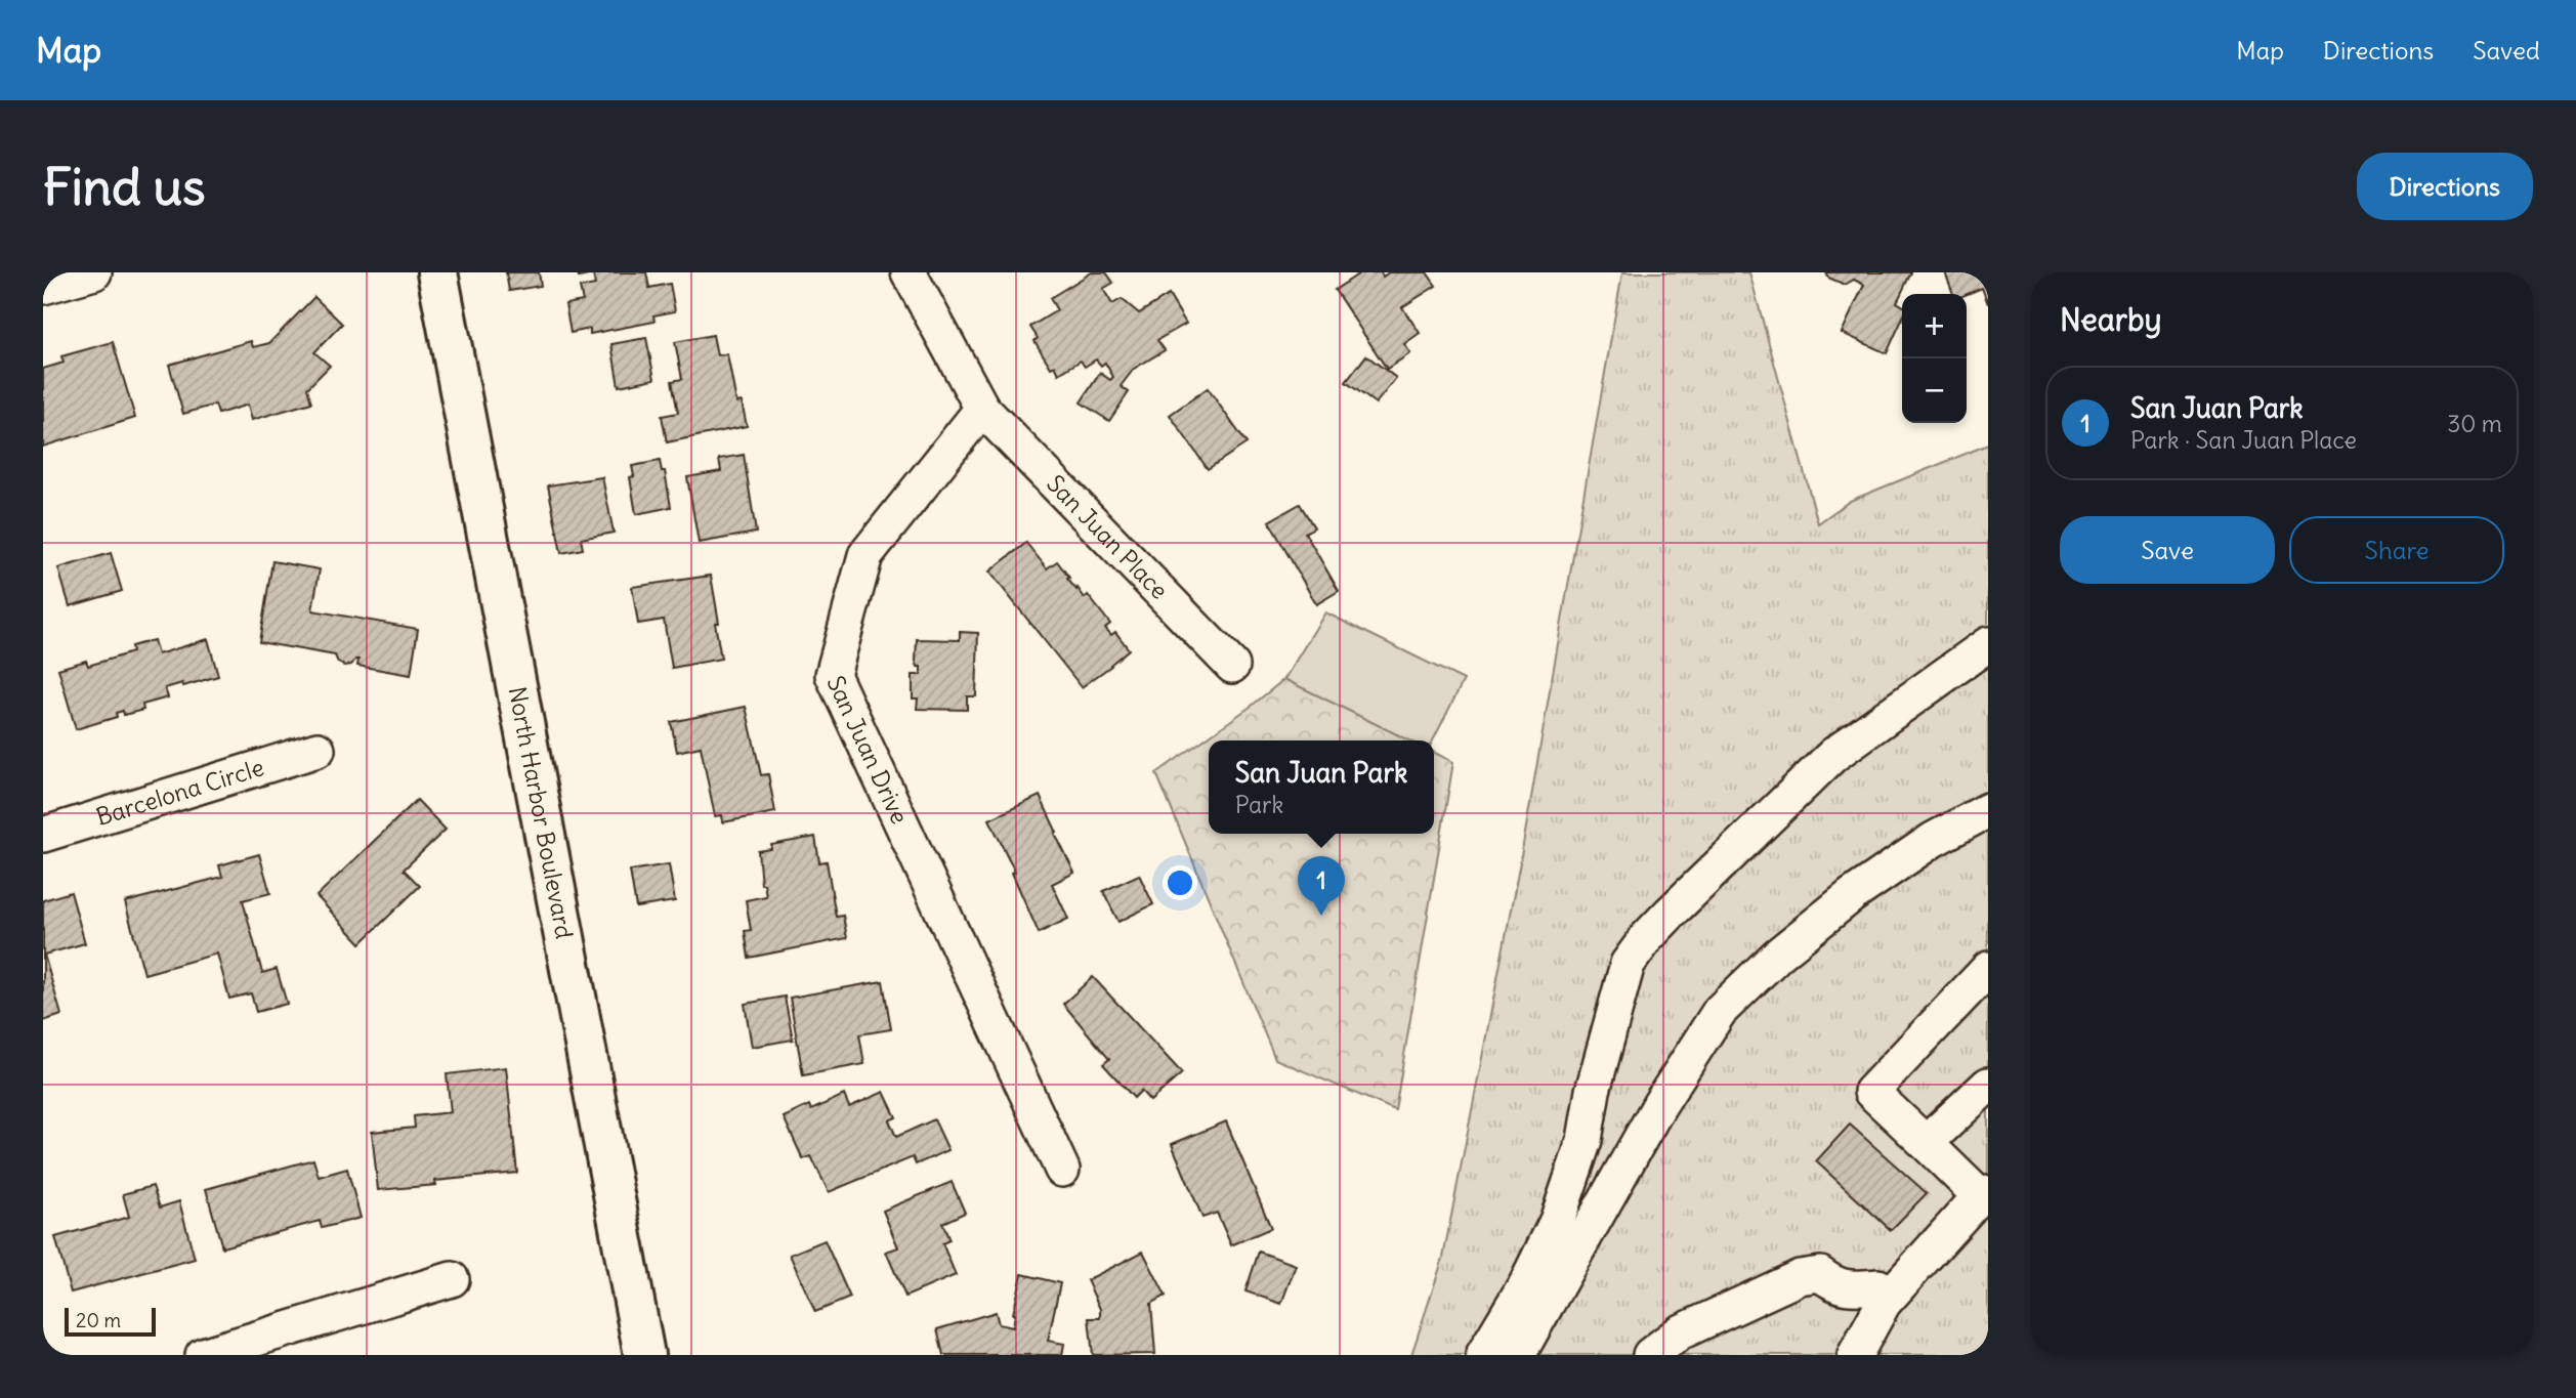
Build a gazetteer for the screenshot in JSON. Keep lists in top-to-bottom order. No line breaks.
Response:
{"streets":{"main road":["North Harbor Boulevard"],"street":["San Juan Place","San Juan Drive","Barcelona Circle"]},"crossings":[["San Juan Place","San Juan Drive"]],"scale_bar":"20 m","page":{"header":"Map","nav":["Map","Directions","Saved"],"buttons":["Directions",["Save","Share"]],"title":"Find us","heading":"Nearby","map_buttons":["+","−"],"list":[{"mark":"1","name":"San Juan Park","note":"Park · San Juan Place","value":"30 m"}],"popup":["San Juan Park","Park"],"pins":"1","scale":"20 m"}}
